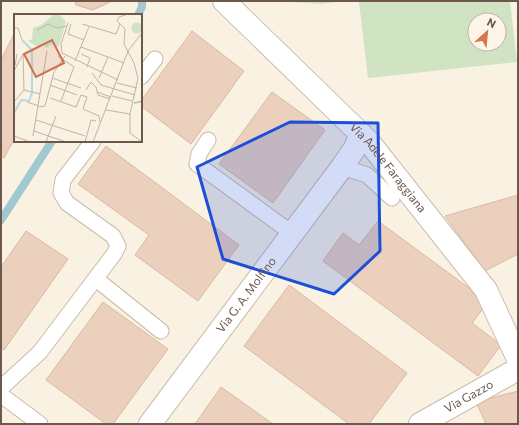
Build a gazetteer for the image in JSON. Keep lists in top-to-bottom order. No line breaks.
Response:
{"streets":{"street":["Via Adele Faraggiana","Via G. A. Molfino","Via Gazzo"]},"crossings":[["Via Adele Faraggiana","Via G. A. Molfino"]],"north":"top right"}
